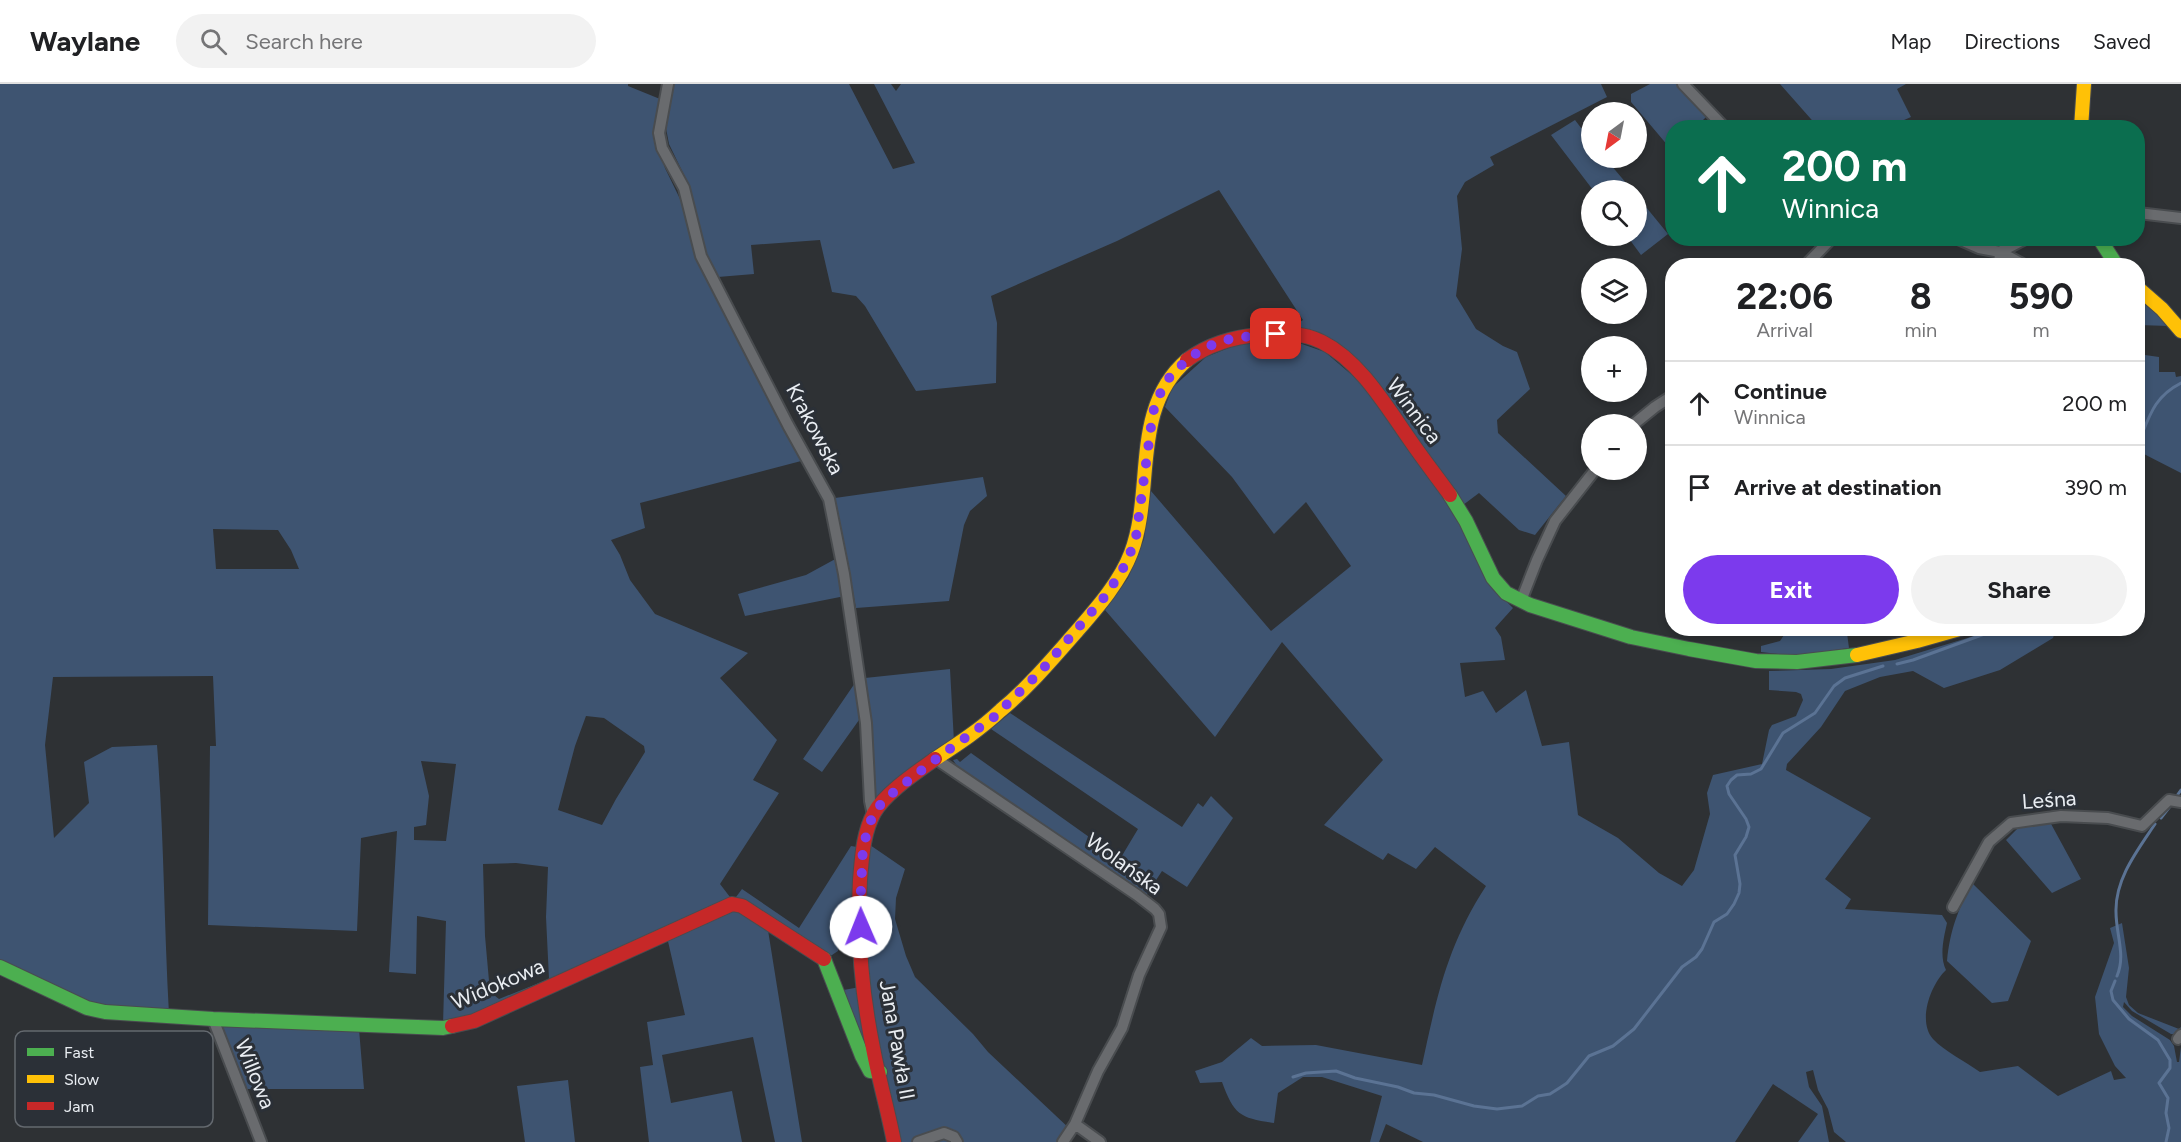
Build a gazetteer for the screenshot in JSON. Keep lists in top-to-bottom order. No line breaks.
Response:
{"streets":{"street":["Winnica","Krakowska","Leśna","Wolańska","Widokowa","Jana Pawła II","Willowa"]},"crossings":[["Winnica","Jana Pawła II"],["Krakowska","Jana Pawła II"],["Wolańska","Jana Pawła II"],["Widokowa","Jana Pawła II"],["Widokowa","Willowa"]],"legend":["Fast","Slow","Jam"],"north":"bottom left","page":{"header":"Waylane","search":"Search here","nav":["Map","Directions","Saved"],"map_buttons":["+","−"],"turn":["200 m","Winnica"],"eta":["22:06","Arrival","8","min","590","m"],"list":[{"name":"Continue","note":"Winnica","value":"200 m"},{"name":"Arrive at destination","value":"390 m"}],"buttons":["Exit","Share"]}}
